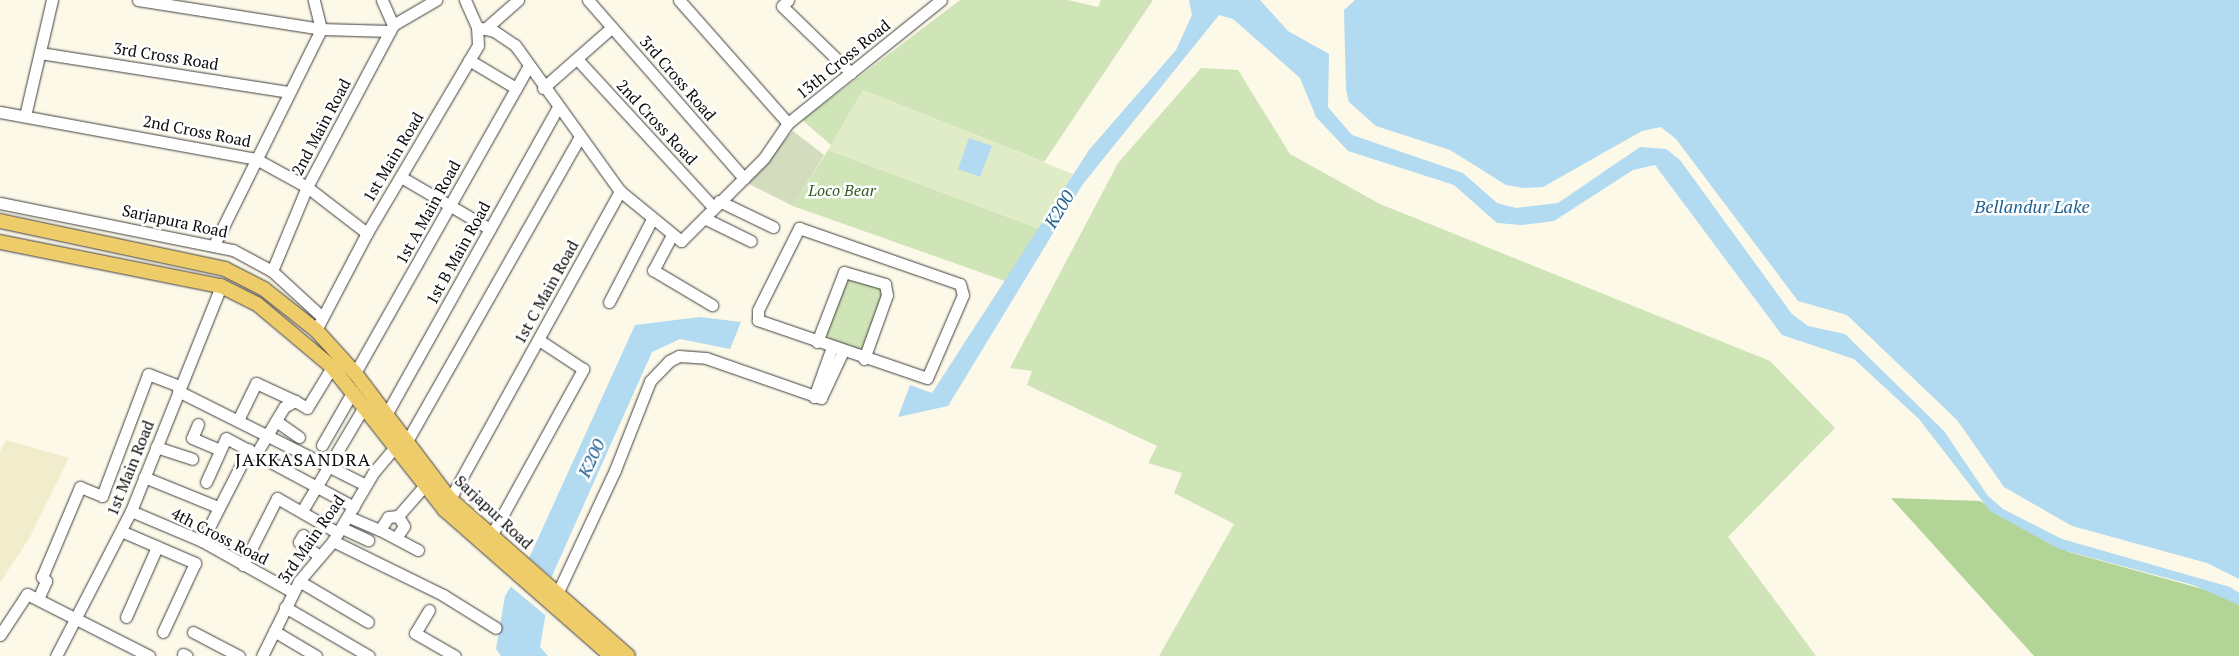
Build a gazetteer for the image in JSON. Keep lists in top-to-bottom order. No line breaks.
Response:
{"streets":{"main road":["Sarjapur Road"],"street":["3rd Cross Road","13th Cross Road","2nd Cross Road","2nd Main Road","1st Main Road","1st A Main Road","Sarjapura Road","1st B Main Road","1st C Main Road","4th Cross Road","3rd Main Road"]},"crossings":[["3rd Cross Road","13th Cross Road"],["13th Cross Road","2nd Cross Road"],["2nd Cross Road","2nd Main Road"],["2nd Cross Road","1st Main Road"],["2nd Main Road","Sarjapura Road"],["1st Main Road","Sarjapura Road"],["1st Main Road","Sarjapur Road"],["1st Main Road","4th Cross Road"],["1st A Main Road","Sarjapur Road"],["Sarjapura Road","Sarjapur Road"],["1st B Main Road","Sarjapur Road"],["1st C Main Road","Sarjapur Road"],["Sarjapur Road","3rd Main Road"],["4th Cross Road","3rd Main Road"]],"districts":["JAKKASANDRA"],"water":["Bellandur Lake","K200"],"parks":["Loco Bear"]}
